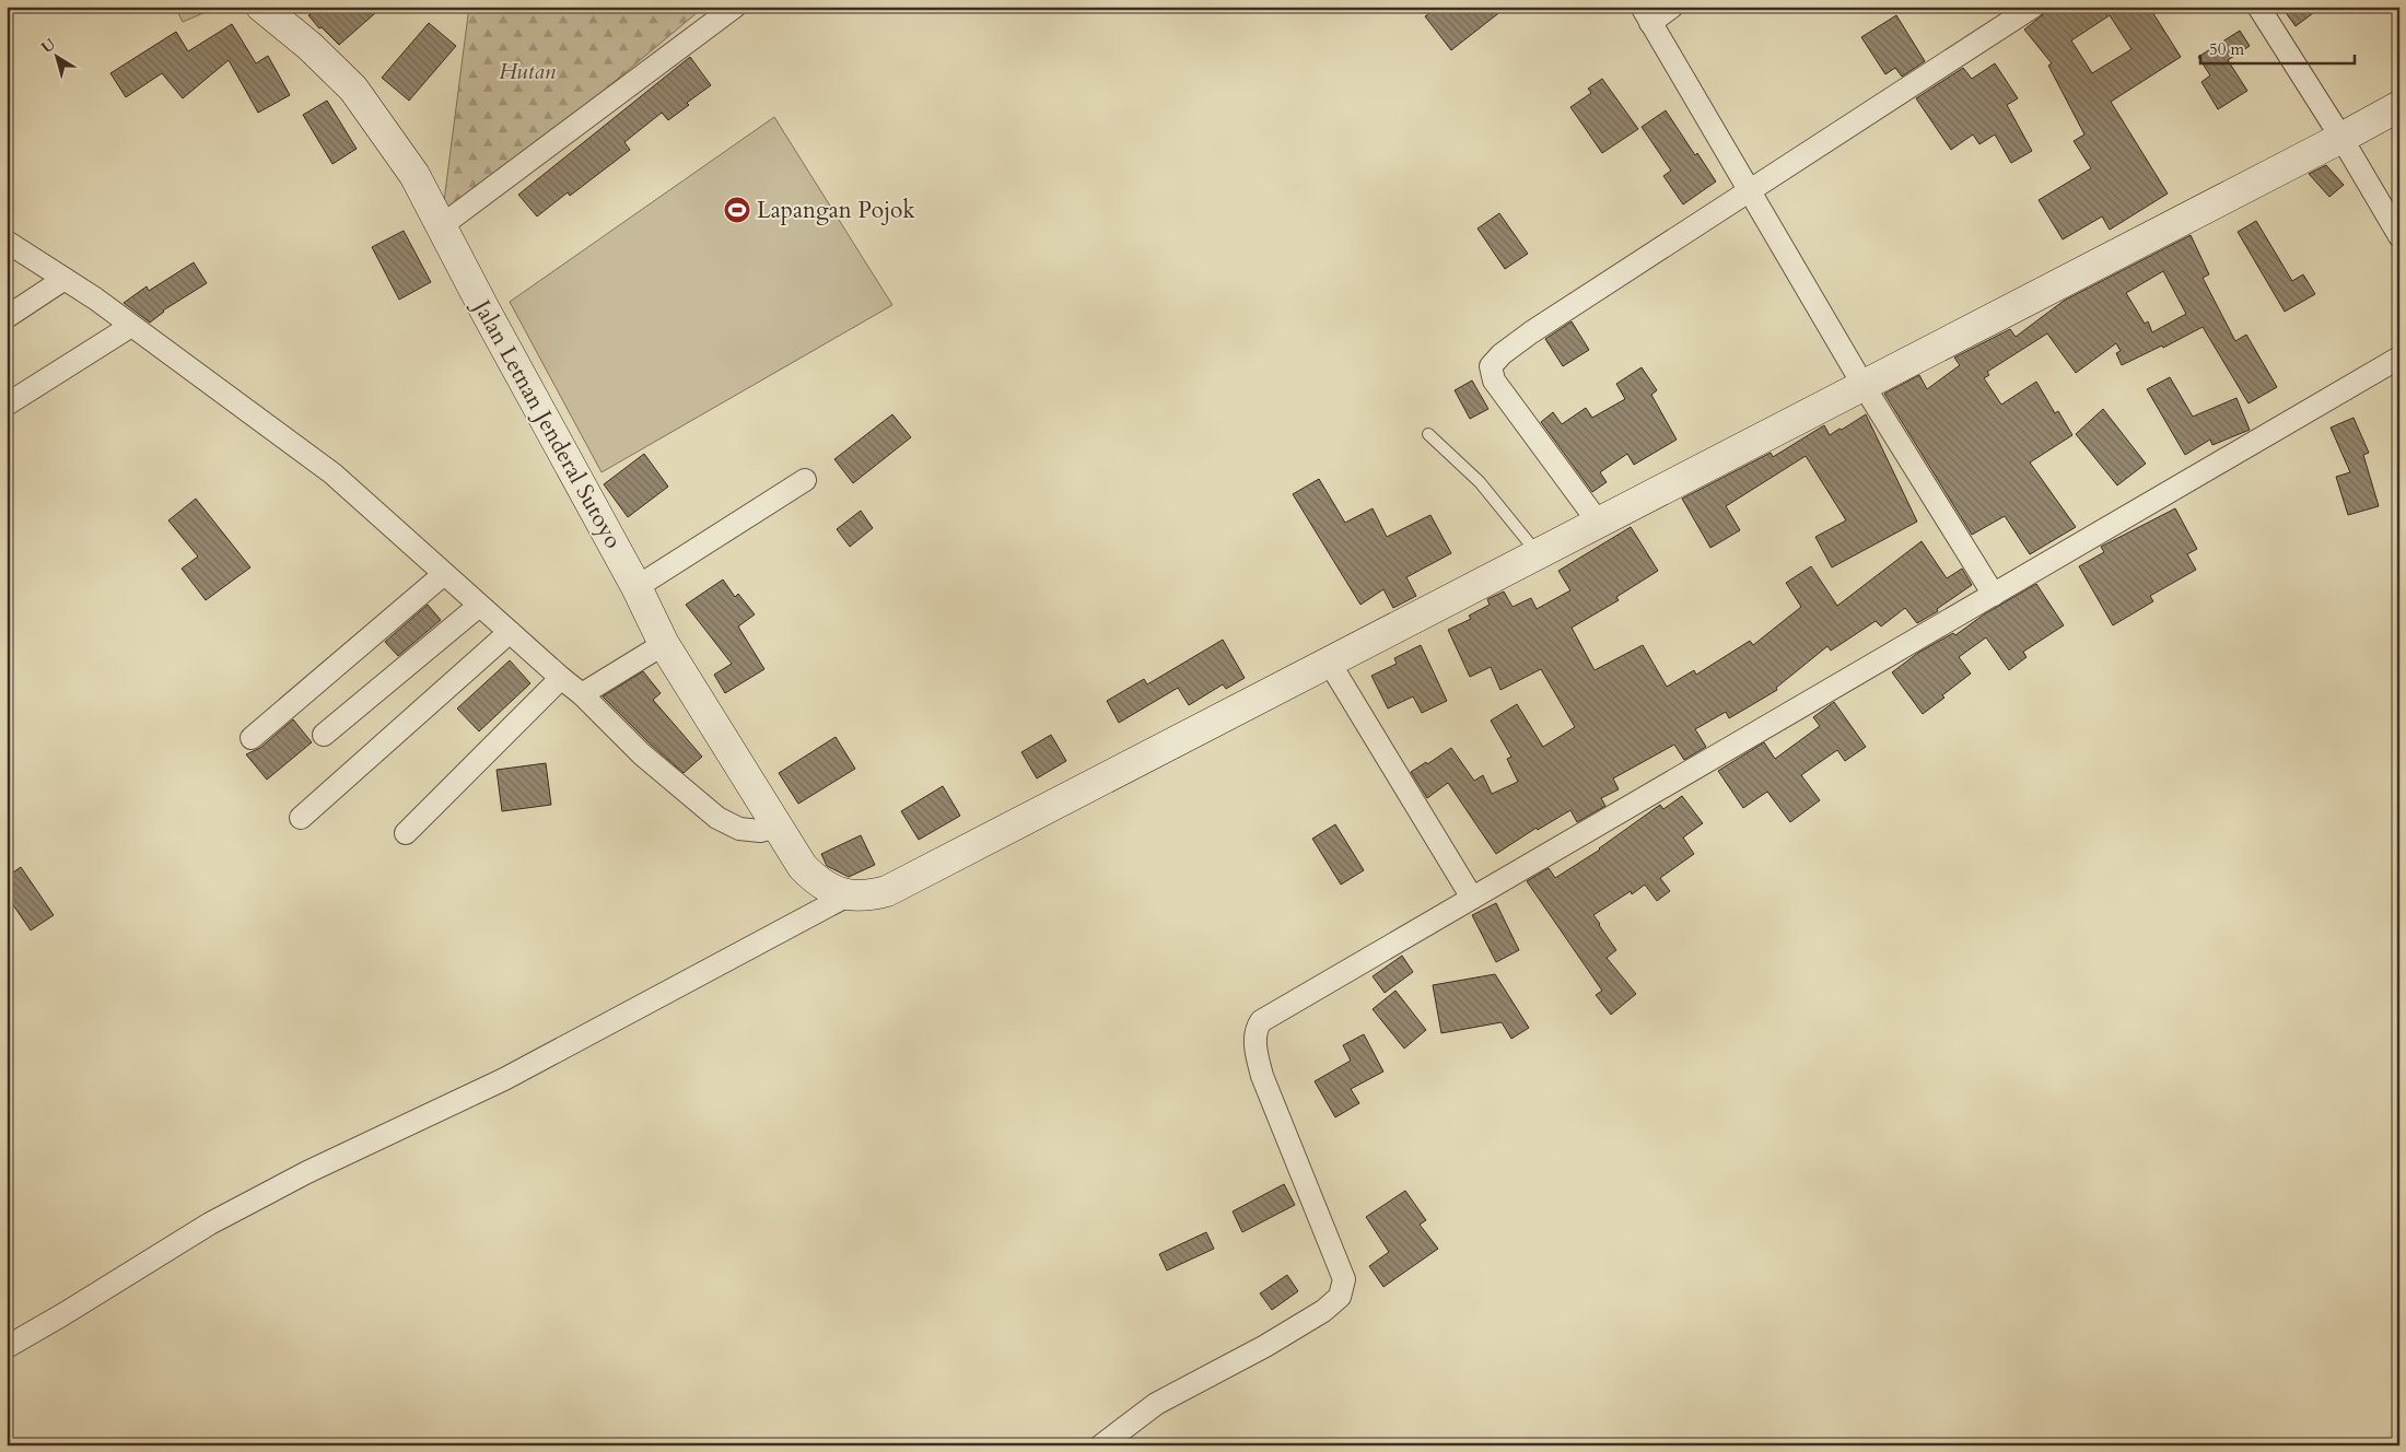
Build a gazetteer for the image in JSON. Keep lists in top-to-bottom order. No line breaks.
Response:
{"streets":{"street":["Jalan Letnan Jenderal Sutoyo"]},"parks":["Hutan"],"places":{"sports":["Lapangan Pojok"]},"scale_bar":"50 m","north":"top left"}
